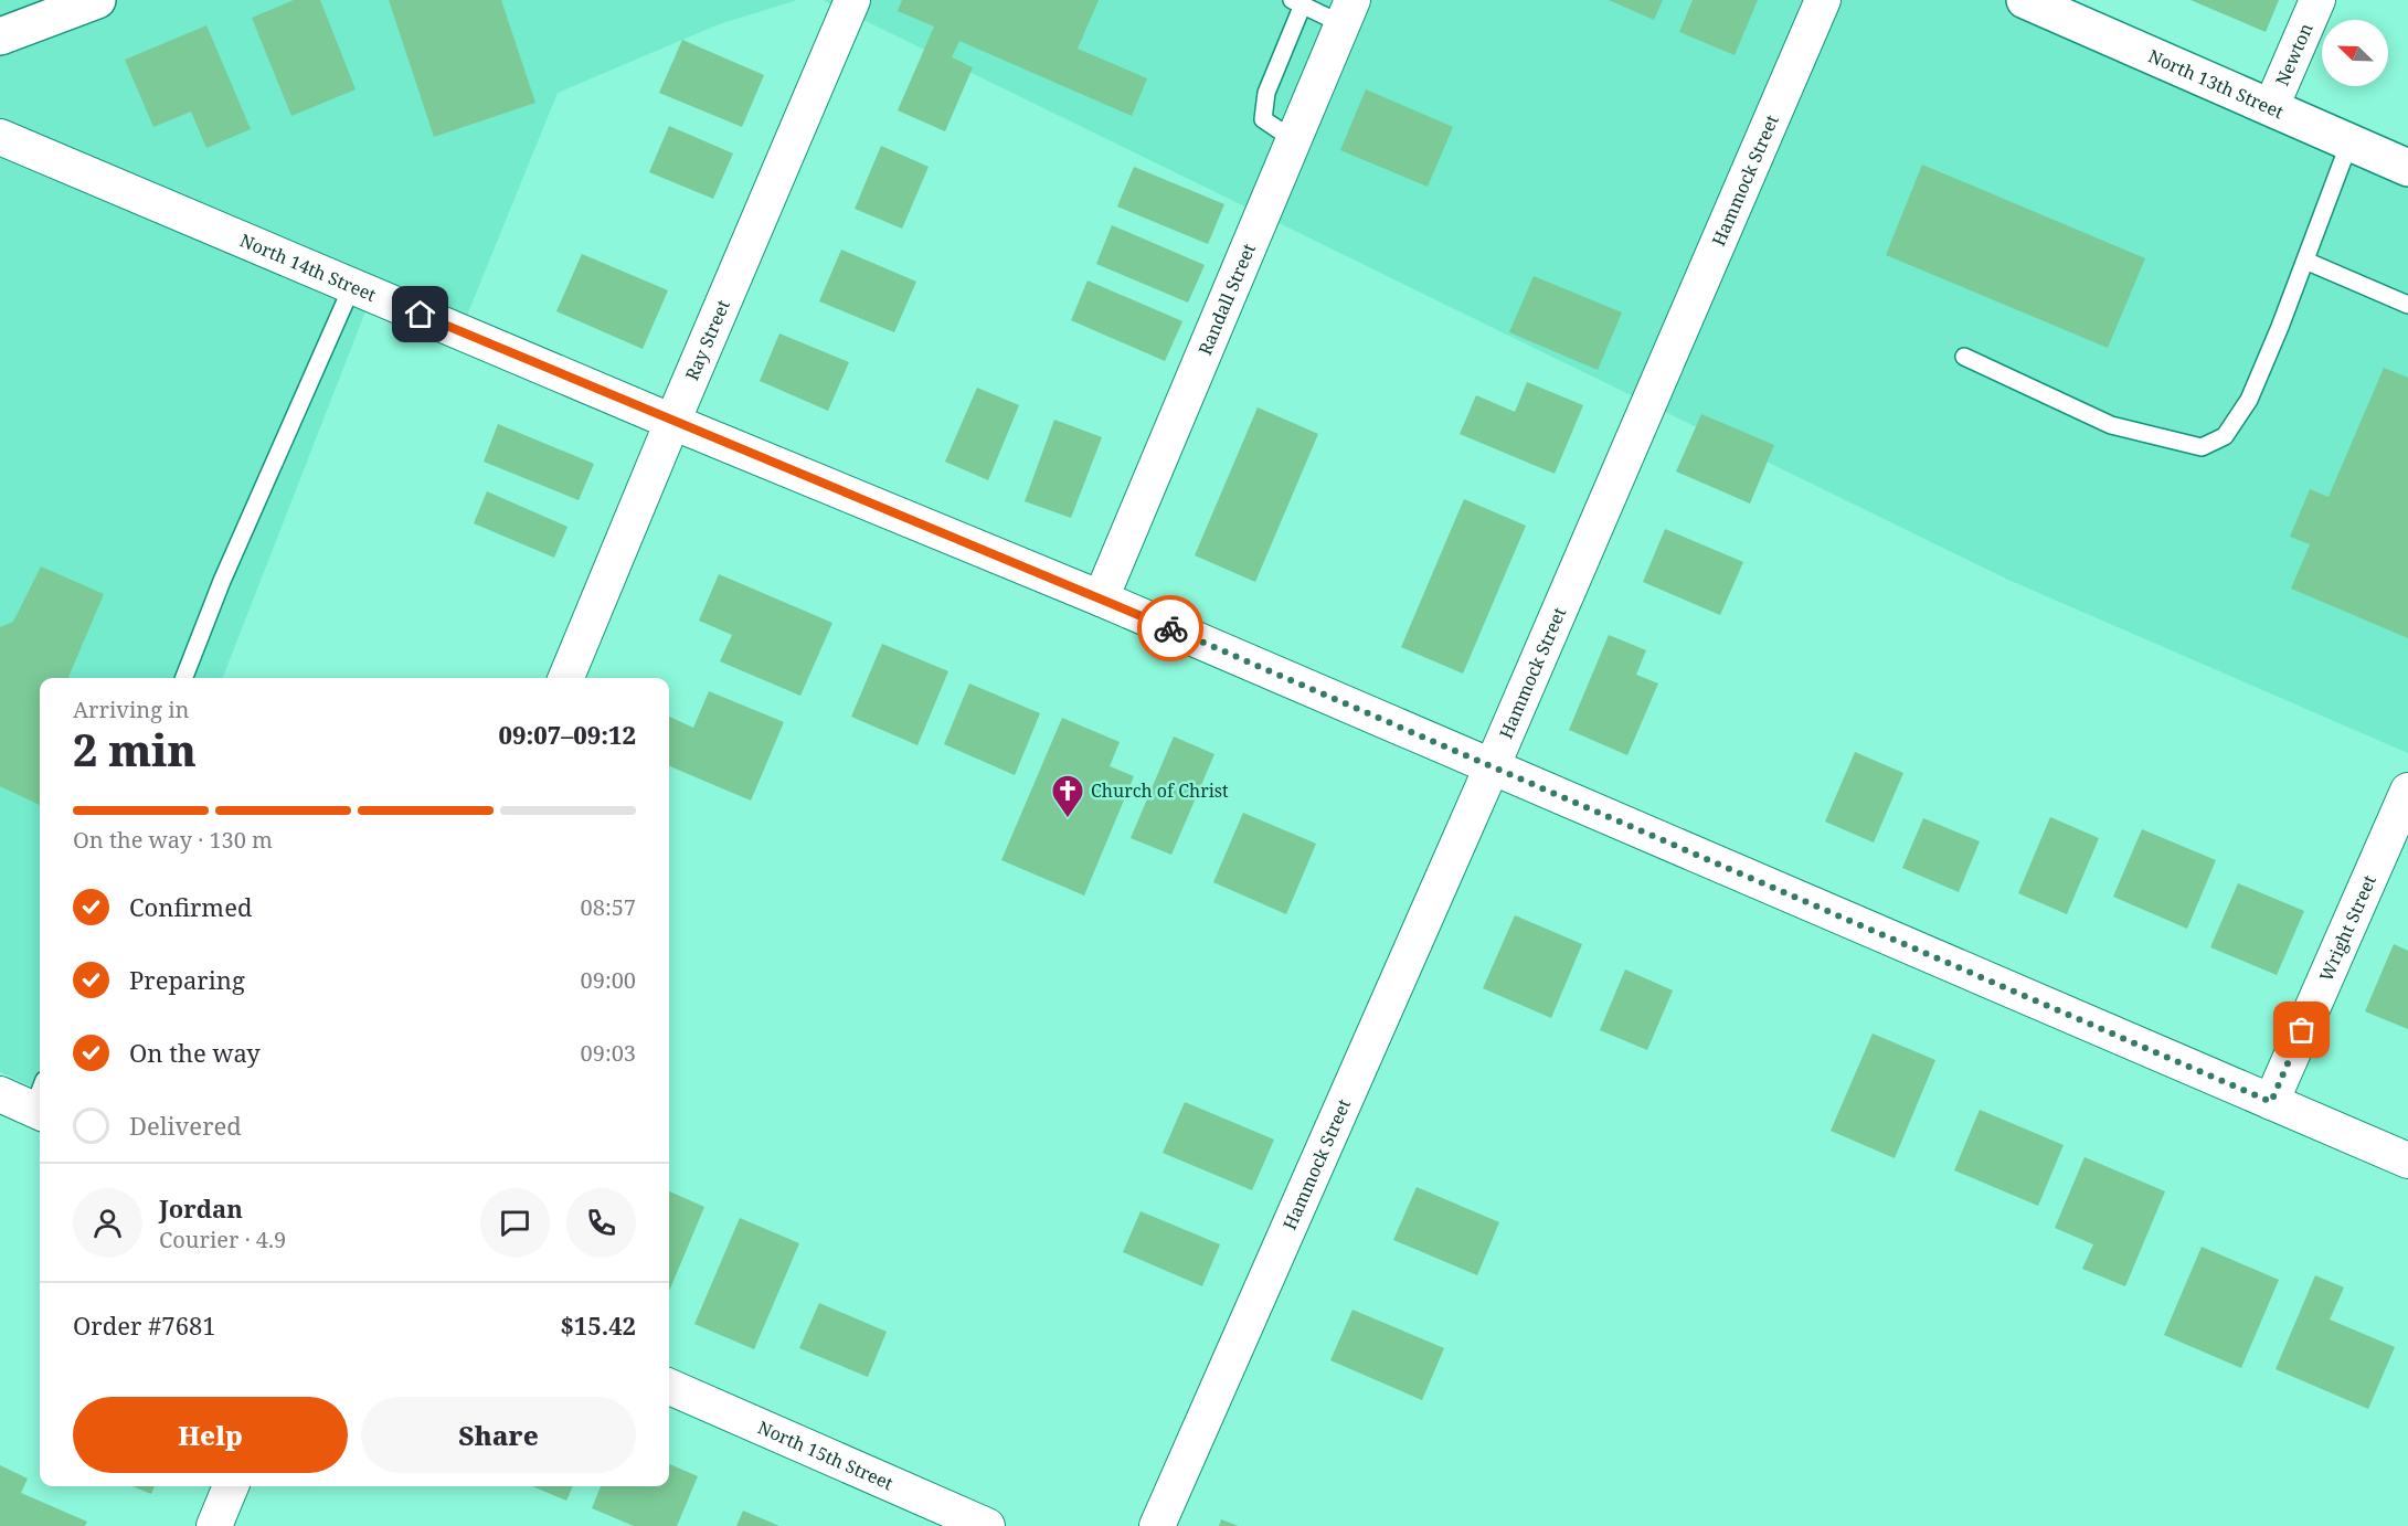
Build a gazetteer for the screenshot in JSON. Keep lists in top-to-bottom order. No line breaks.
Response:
{"streets":{"street":["Newton","North 13th Street","Hammock Street","North 14th Street","Randall Street","Ray Street","Wright Street","North 15th Street"]},"crossings":[["Newton","North 13th Street"],["Hammock Street","North 14th Street"],["North 14th Street","Randall Street"],["North 14th Street","Ray Street"],["North 14th Street","Wright Street"]],"places":{"church":["Church of Christ"]},"north":"top left","page":{"heading":["2 min","Arriving in","09:07–09:12"],"panel":["Jordan","Courier · 4.9","Order #7681","$15.42"],"bar":"On the way · 130 m","list":[["Confirmed","08:57"],["Preparing","09:00"],["On the way","09:03"],"Delivered"],"buttons":["Help","Share"]}}
